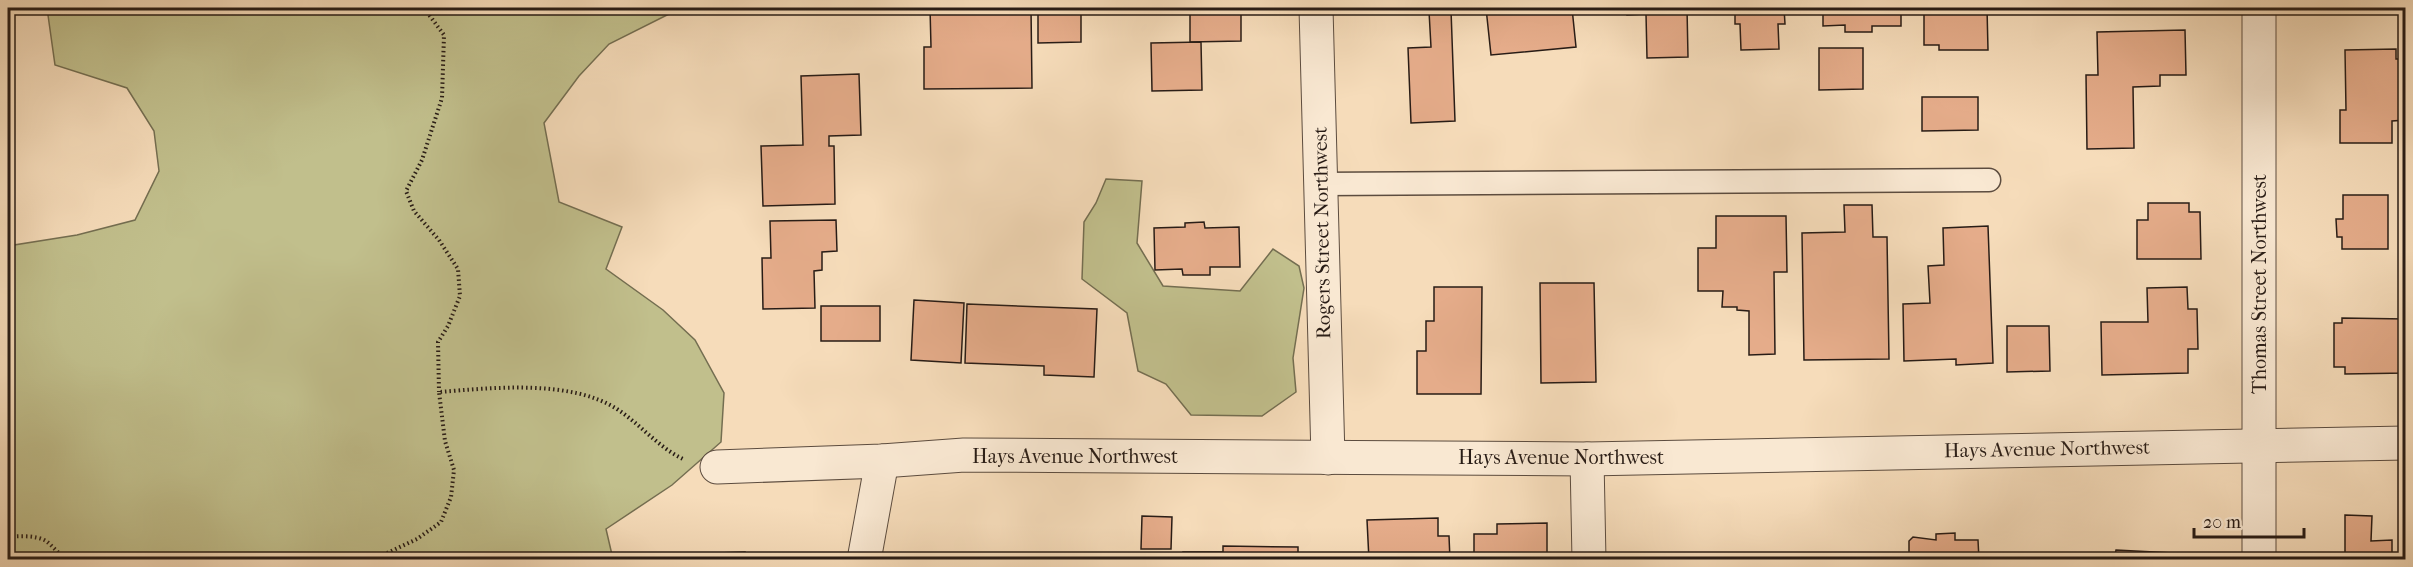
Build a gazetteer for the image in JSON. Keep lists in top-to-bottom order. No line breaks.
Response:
{"streets":{"street":["Rogers Street Northwest","Thomas Street Northwest","Hays Avenue Northwest"]},"crossings":[["Rogers Street Northwest","Hays Avenue Northwest"],["Thomas Street Northwest","Hays Avenue Northwest"]],"scale_bar":"20 m"}
